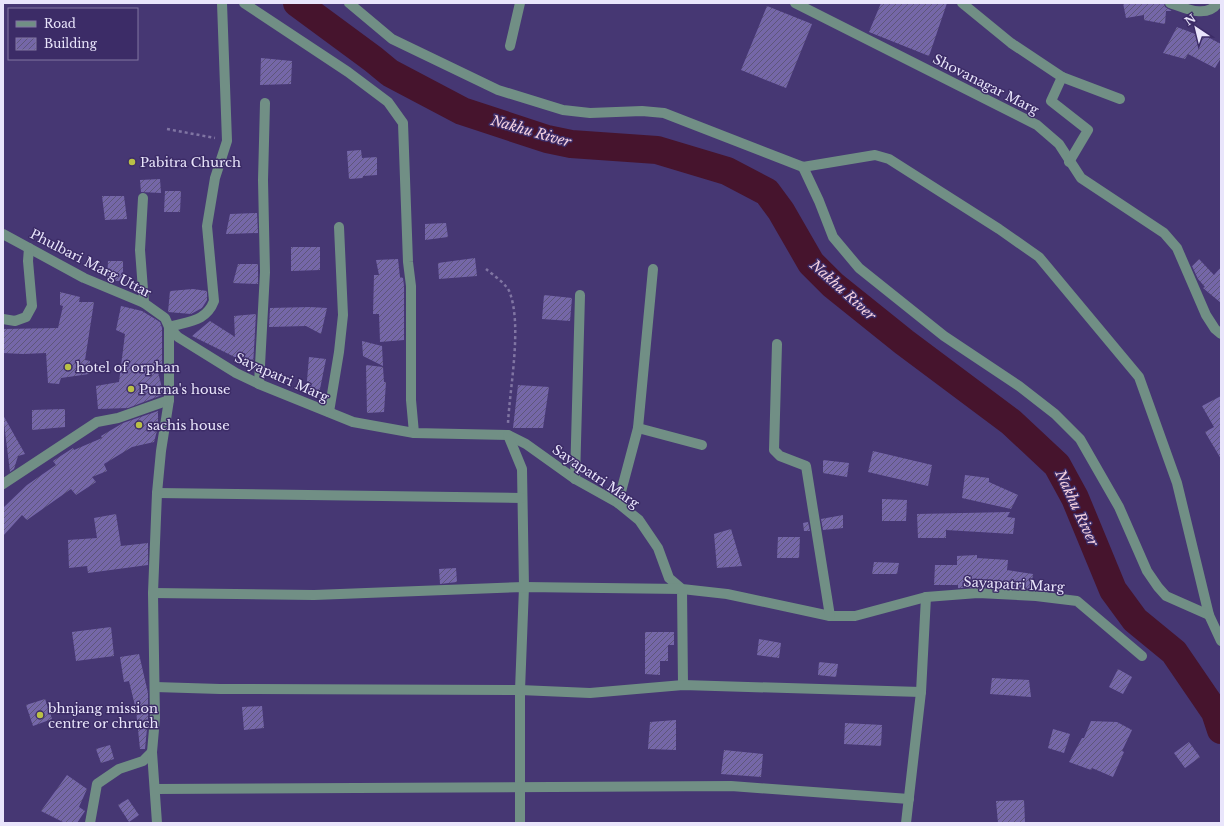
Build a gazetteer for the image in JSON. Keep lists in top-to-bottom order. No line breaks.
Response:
{"streets":{"street":["Shovanagar Marg","Phulbari Marg Uttar","Sayapatri Marg"]},"crossings":[["Phulbari Marg Uttar","Sayapatri Marg"]],"water":["Nakhu River"],"places":["Pabitra Church","hotel of orphan","Purna's house","sachis house","bhnjang mission centre or chruch"],"legend":["Road","Building"],"north":"top left"}
